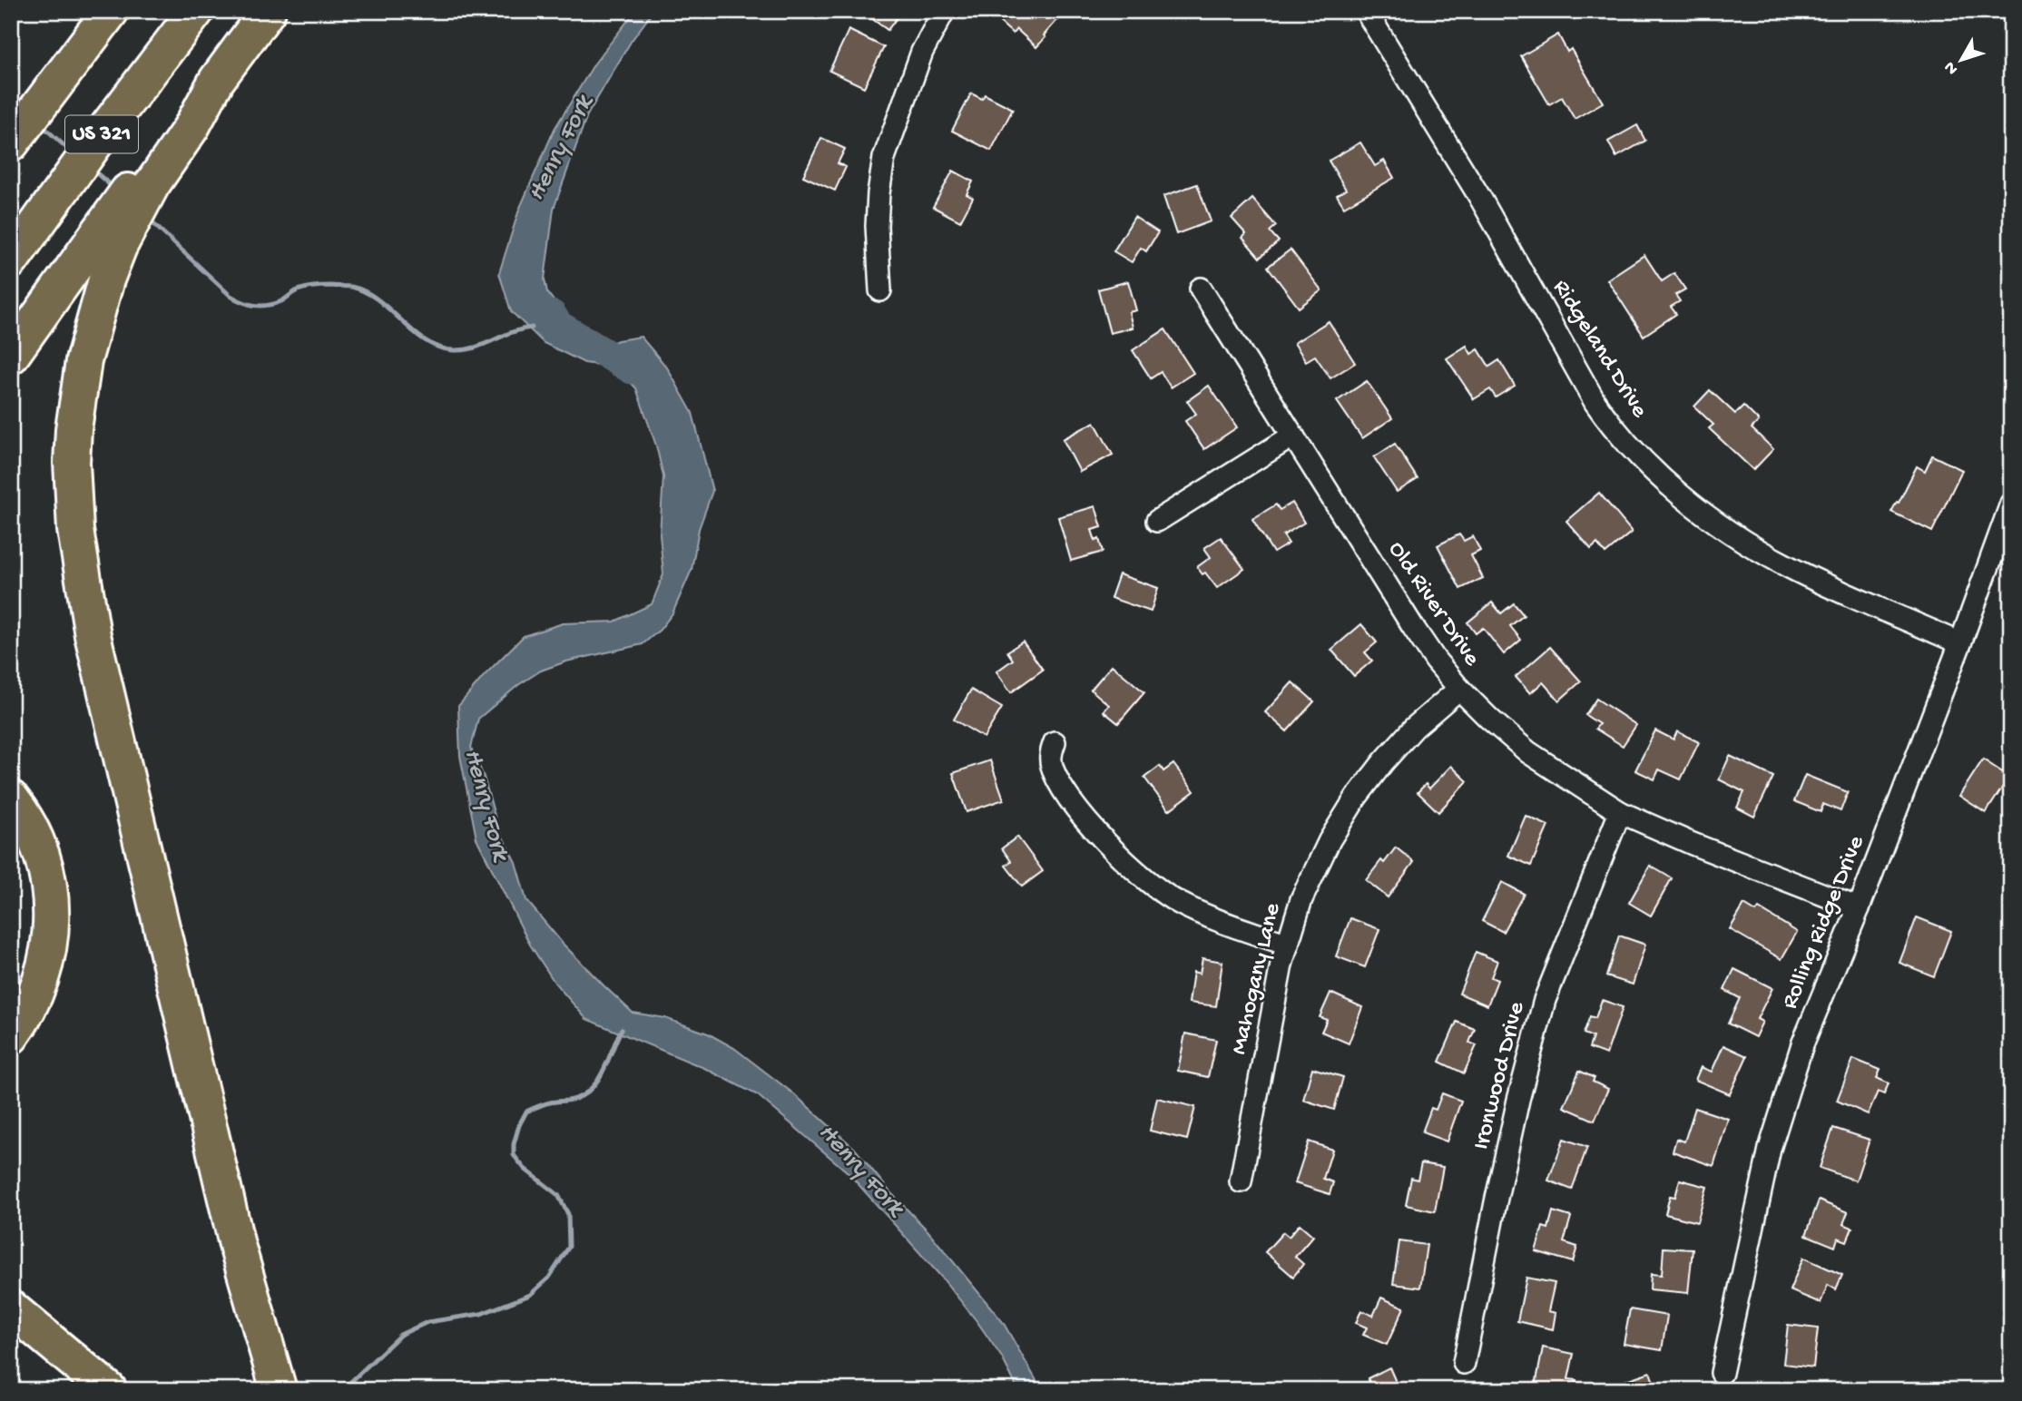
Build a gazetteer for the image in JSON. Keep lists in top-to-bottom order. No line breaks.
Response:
{"streets":{"highway":["US 321"],"street":["Ridgeland Drive","Old River Drive","Rolling Ridge Drive","Mahogany Lane","Ironwood Drive"]},"crossings":[["Ridgeland Drive","Rolling Ridge Drive"],["Old River Drive","Rolling Ridge Drive"],["Old River Drive","Mahogany Lane"],["Old River Drive","Ironwood Drive"]],"water":["Henry Fork"],"north":"bottom left"}
